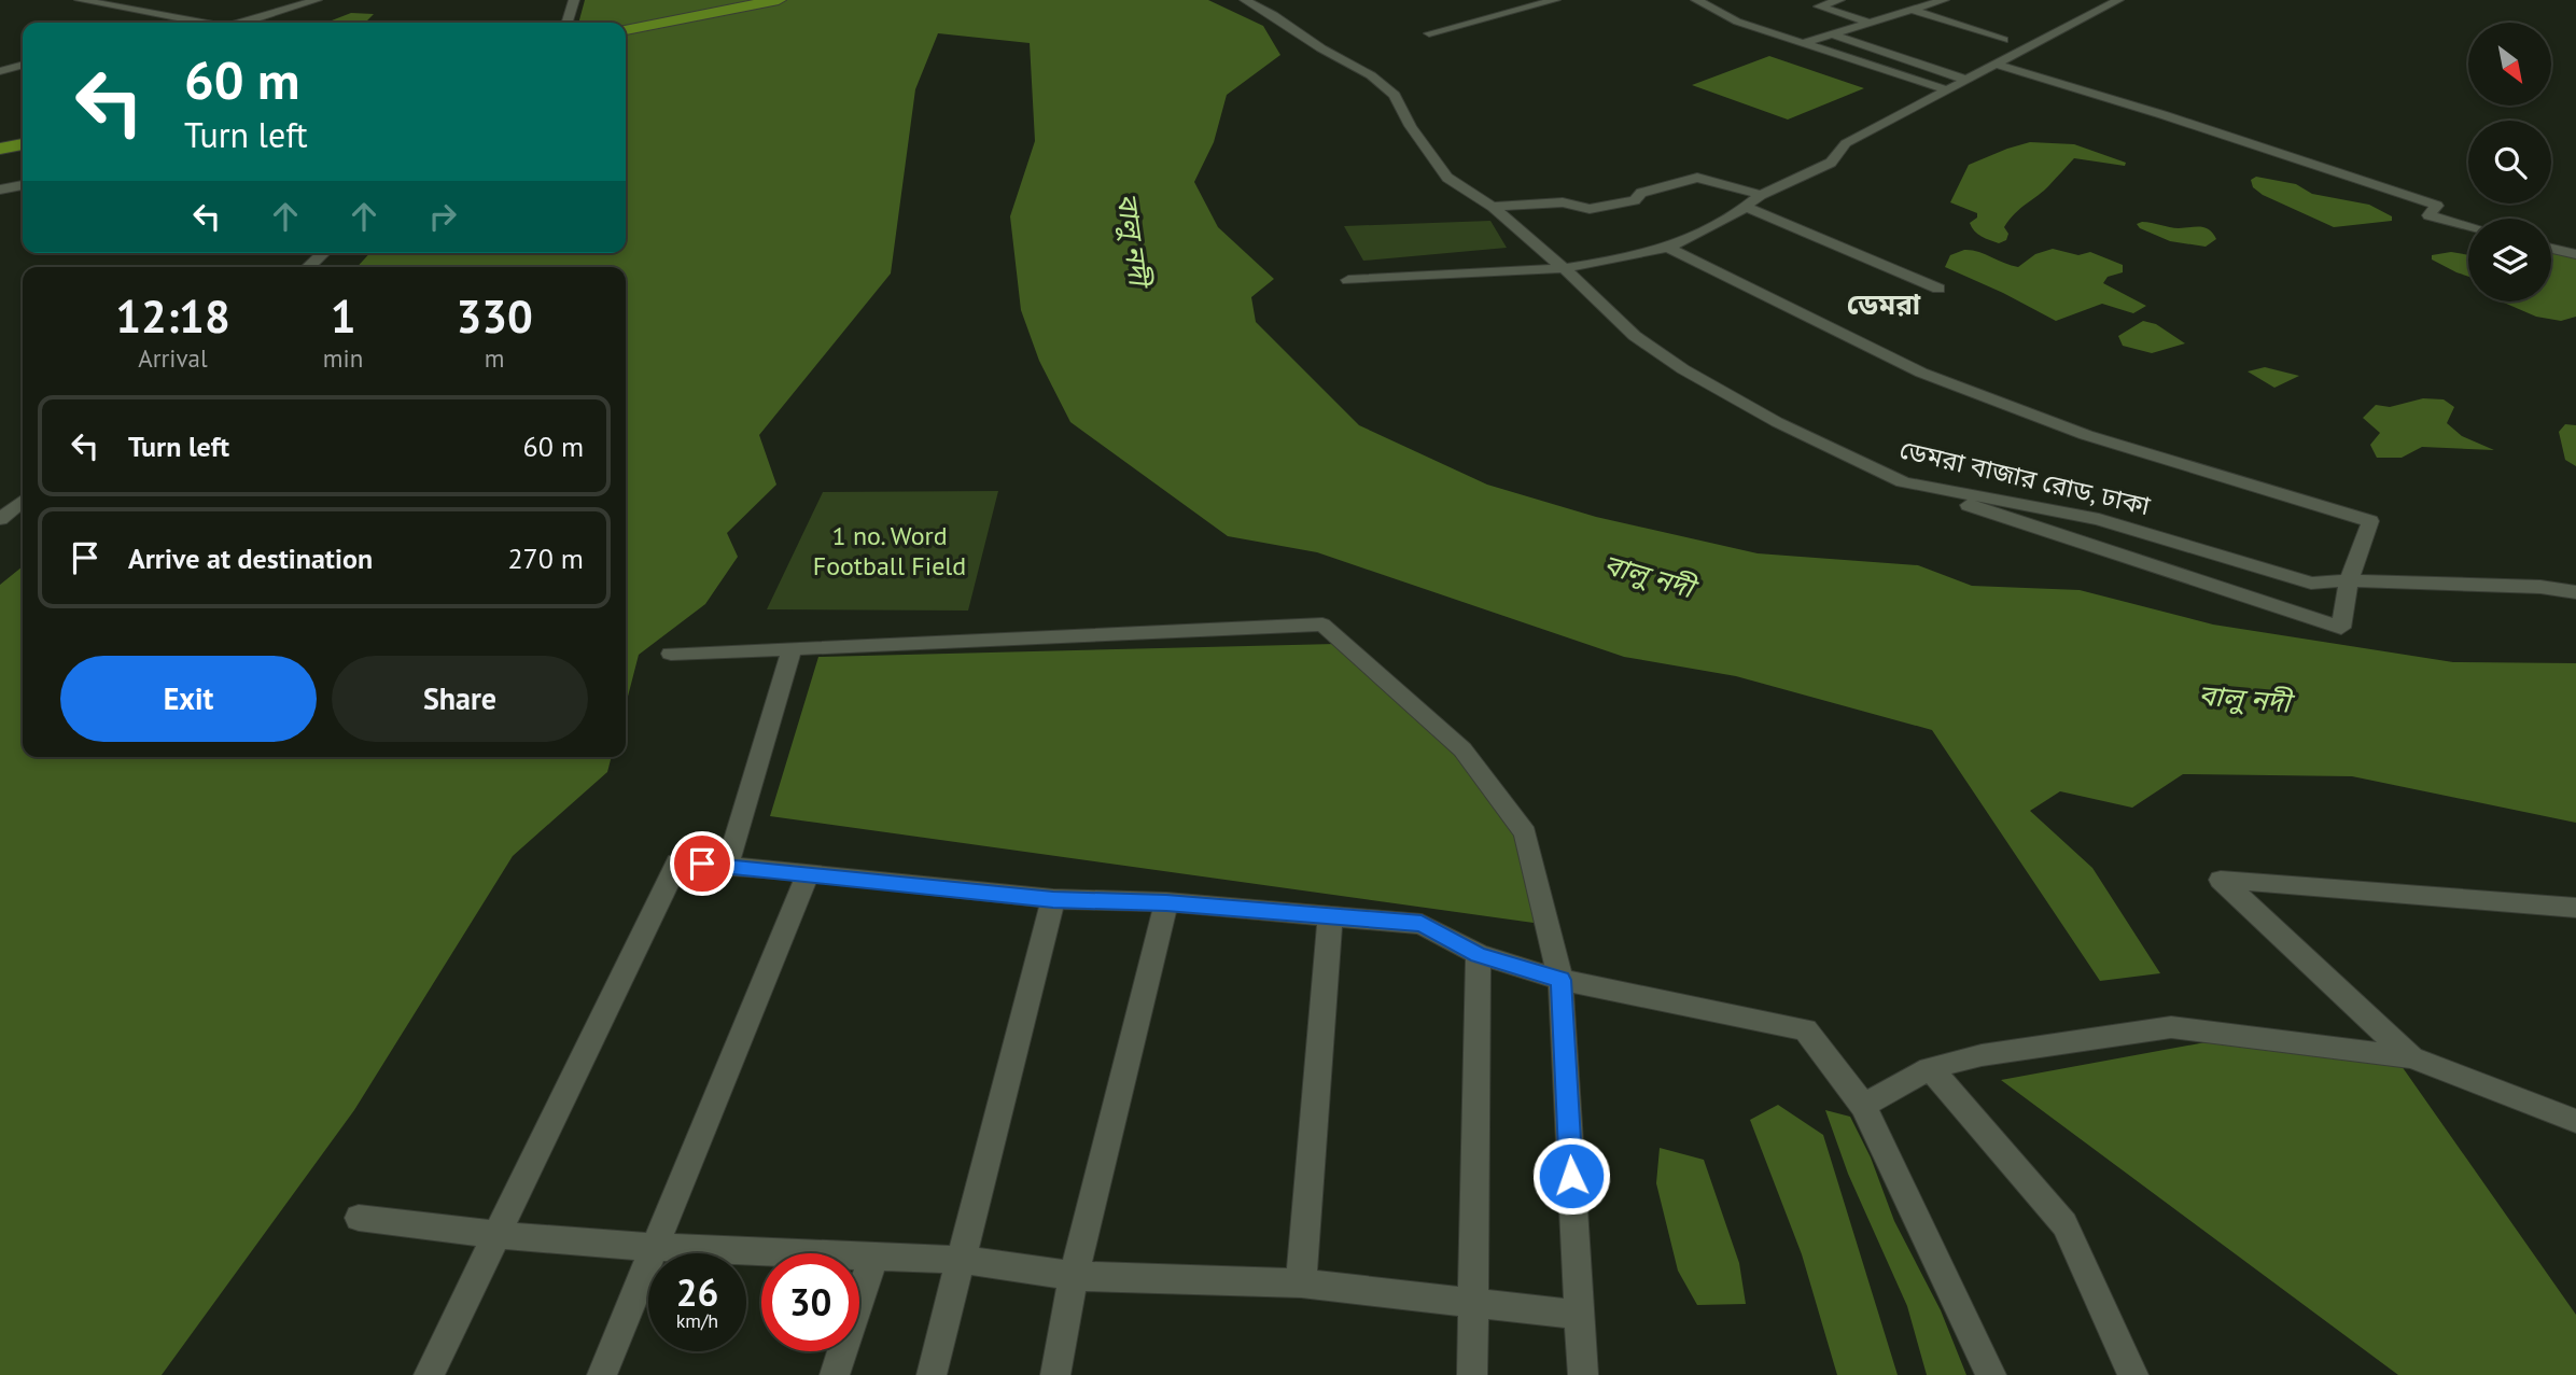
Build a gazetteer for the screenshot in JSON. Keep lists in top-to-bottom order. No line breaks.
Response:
{"streets":{"street":["ডেমরা বাজার রোড, ঢাকা"]},"districts":["ডেমরা"],"water":["বালু নদী"],"parks":["1 no. Word Football Field"],"north":"bottom right","page":{"turn":["60 m","Turn left"],"eta":["12:18","Arrival","1","min","330","m"],"list":[{"name":"Turn left","value":"60 m"},{"name":"Arrive at destination","value":"270 m"}],"buttons":["Exit","Share"],"speed":"26 km/h","limit":"30"}}
